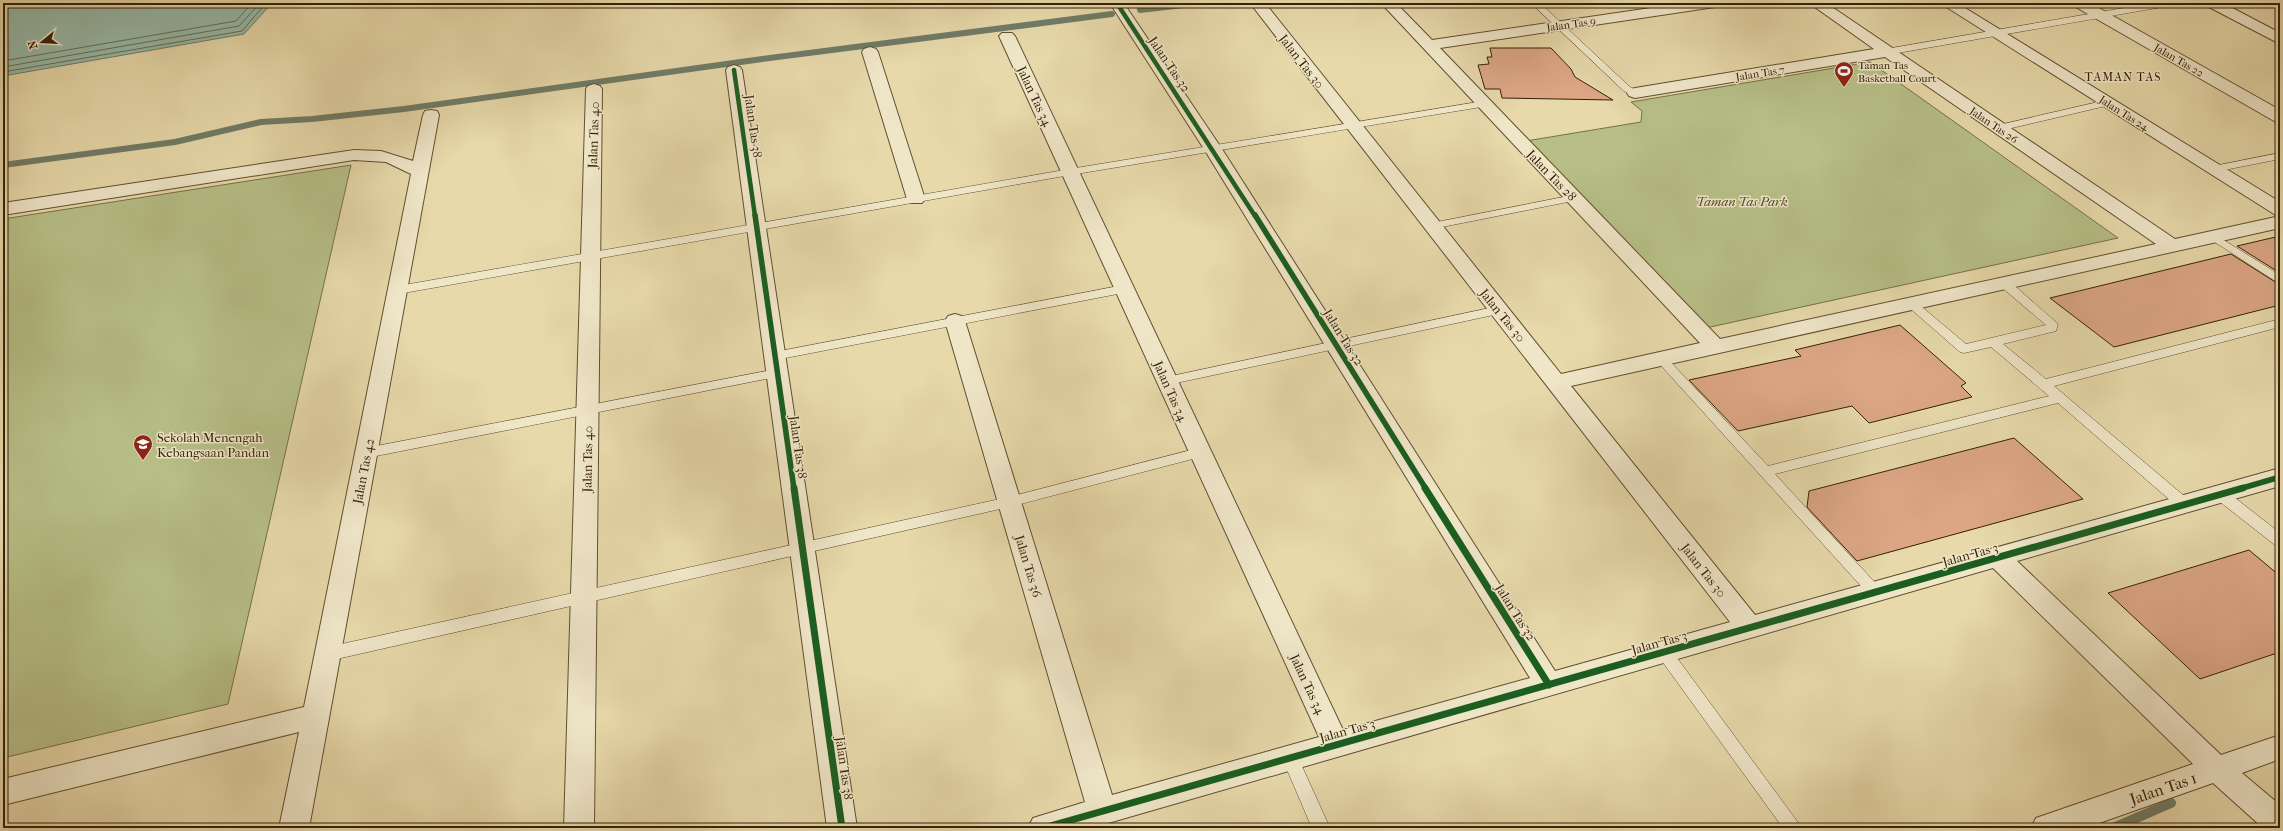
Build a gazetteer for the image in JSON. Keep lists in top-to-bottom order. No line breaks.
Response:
{"streets":{"street":["Jalan Tas 9","Jalan Tas 22","Jalan Tas 30","Jalan Tas 32","Jalan Tas 7","Jalan Tas 34","Jalan Tas 24","Jalan Tas 26","Jalan Tas 38","Jalan Tas 40","Jalan Tas 28","Jalan Tas 42","Jalan Tas 3","Jalan Tas 36","Jalan Tas 1"]},"crossings":[["Jalan Tas 9","Jalan Tas 28"],["Jalan Tas 30","Jalan Tas 3"],["Jalan Tas 32","Jalan Tas 3"],["Jalan Tas 7","Jalan Tas 26"],["Jalan Tas 34","Jalan Tas 3"],["Jalan Tas 3","Jalan Tas 36"]],"districts":["TAMAN TAS"],"parks":["Taman Tas Park"],"places":{"sports":["Taman Tas Basketball Court"],"school or university":["Sekolah Menengah Kebangsaan Pandan"]},"north":"left"}
